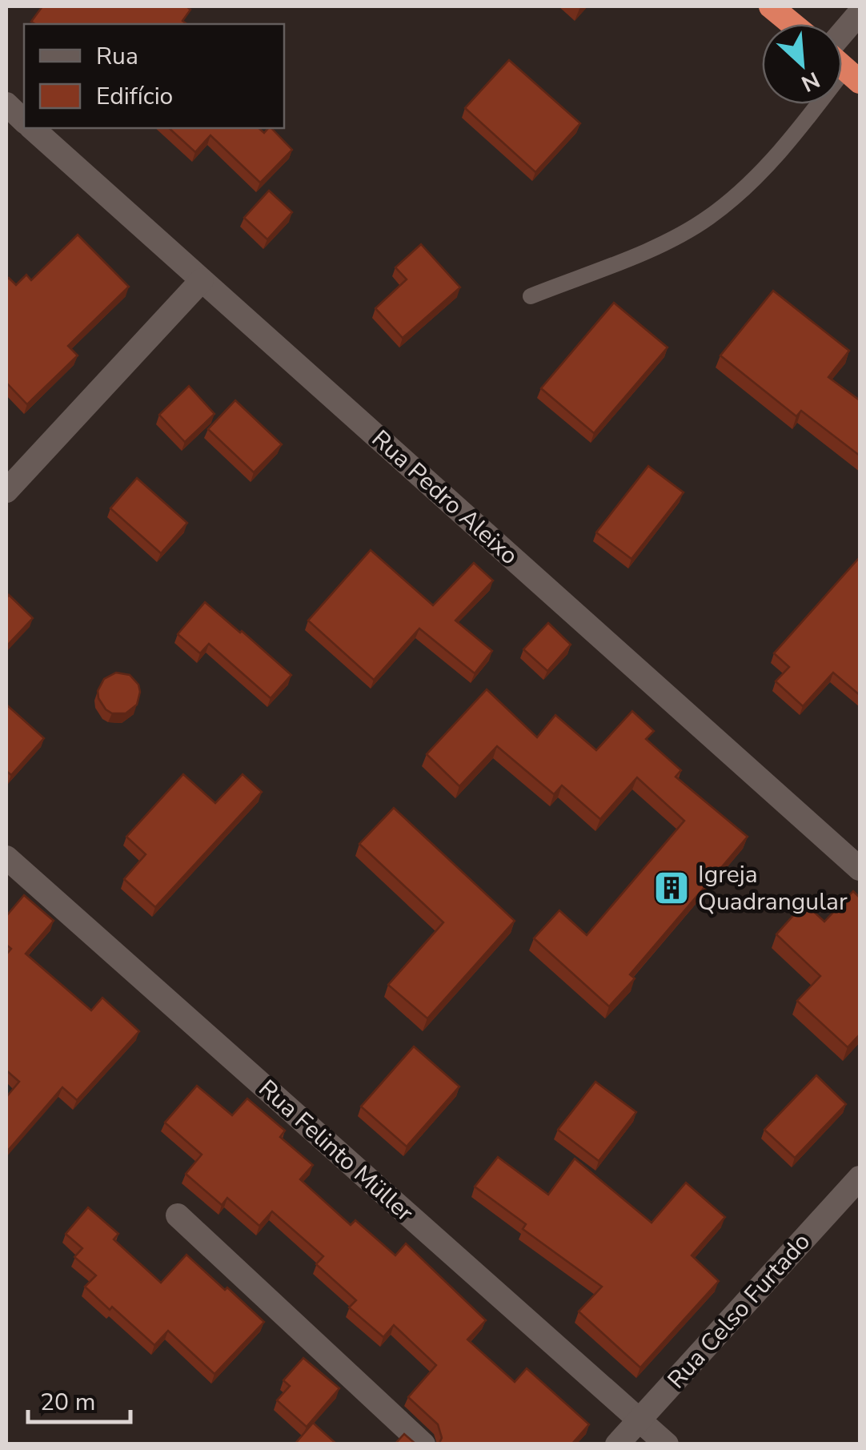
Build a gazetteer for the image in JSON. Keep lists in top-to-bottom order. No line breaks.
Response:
{"streets":{"street":["Rua Pedro Aleixo","Rua Felinto Müller","Rua Celso Furtado"]},"crossings":[["Rua Felinto Müller","Rua Celso Furtado"]],"places":{"building":["Igreja Quadrangular"]},"legend":["Rua","Edifício"],"scale_bar":"20 m","north":"bottom right"}
